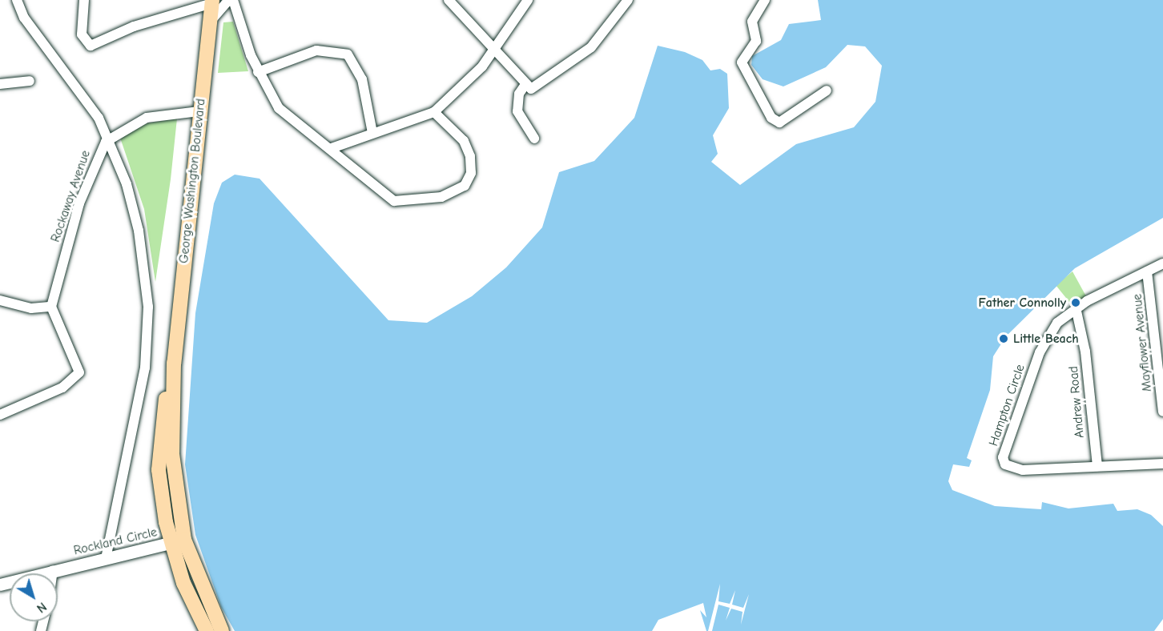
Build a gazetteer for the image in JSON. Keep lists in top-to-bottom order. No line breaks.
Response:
{"streets":{"main road":["George Washington Boulevard"],"street":["Rockaway Avenue","Mayflower Avenue","Andrew Road","Hampton Circle","Rockland Circle"]},"crossings":[["George Washington Boulevard","Rockaway Avenue"],["George Washington Boulevard","Rockland Circle"],["Mayflower Avenue","Hampton Circle"],["Andrew Road","Hampton Circle"]],"places":["Father Connolly","Little Beach"],"north":"bottom right"}
